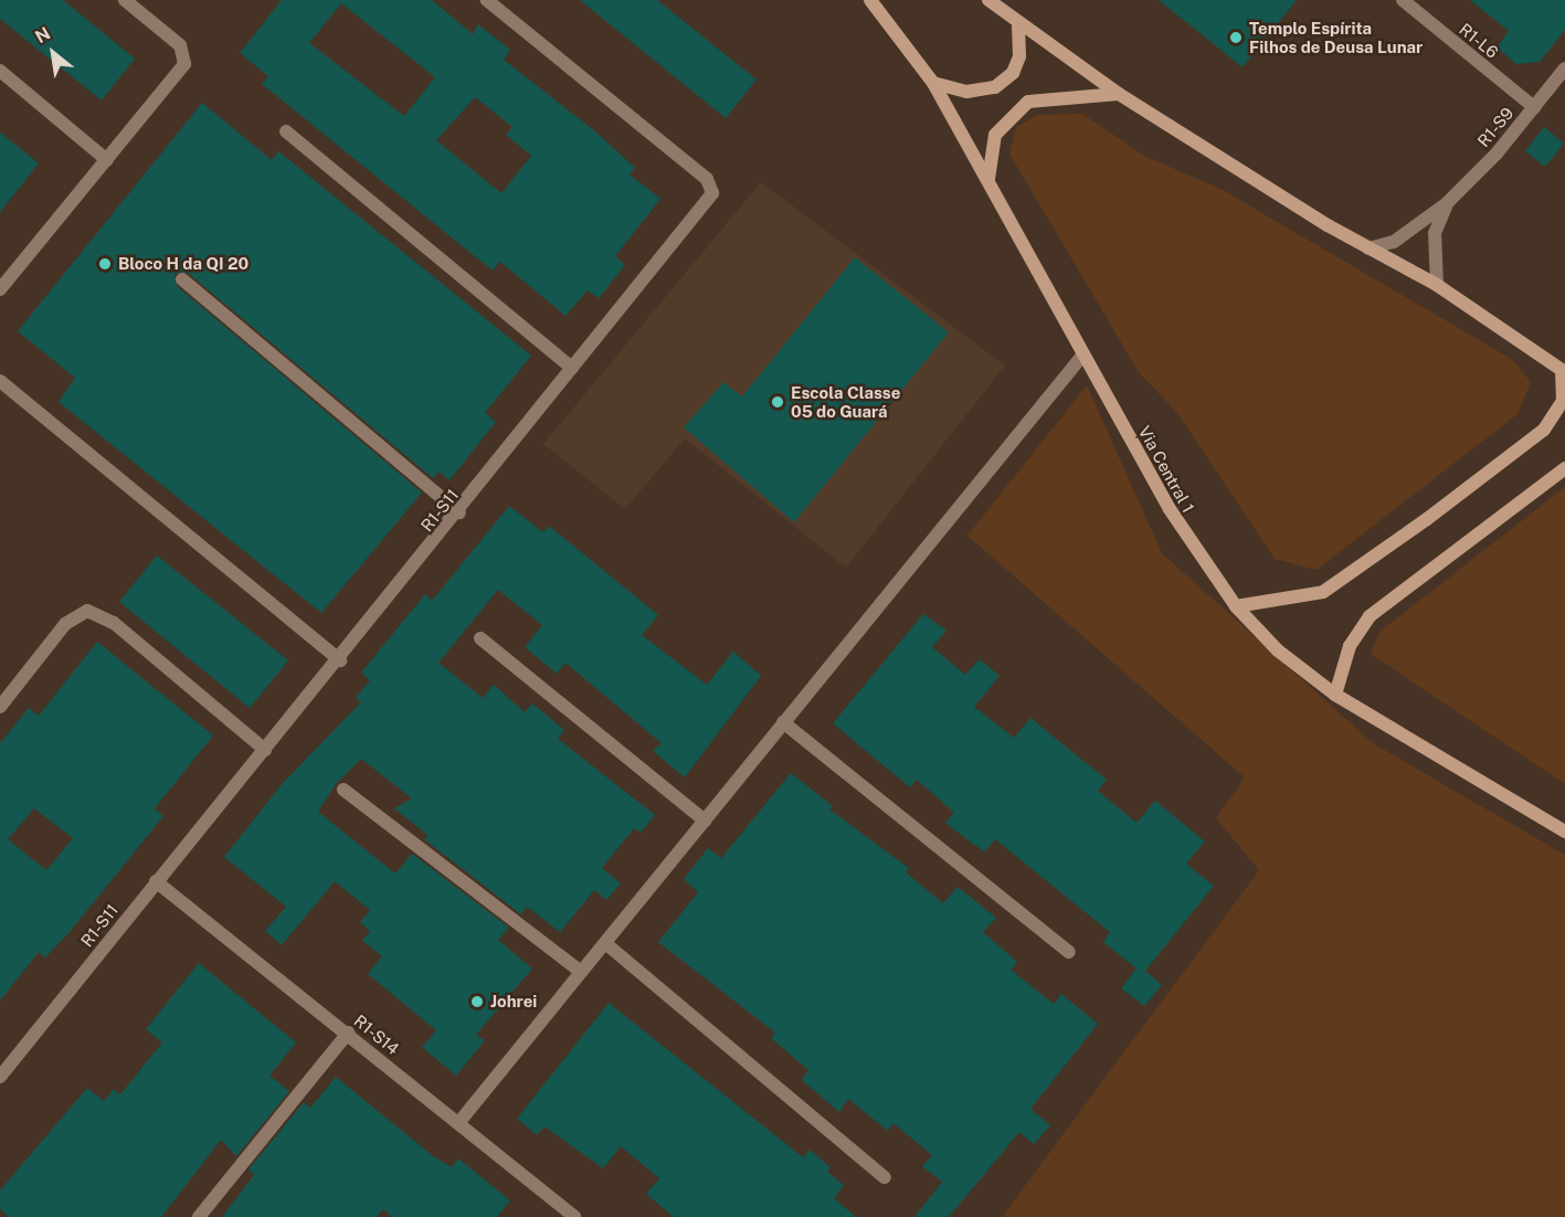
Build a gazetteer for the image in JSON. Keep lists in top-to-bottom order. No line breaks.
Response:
{"streets":{"main road":["Via Central 1"],"street":["R1-L6","R1-S9","R1-S11","R1-S14"]},"crossings":[["R1-L6","R1-S9"],["R1-S11","R1-S14"]],"places":["Templo Espírita Filhos de Deusa Lunar","Bloco H da QI 20","Escola Classe 05 do Guará","Johrei"],"north":"top left"}
